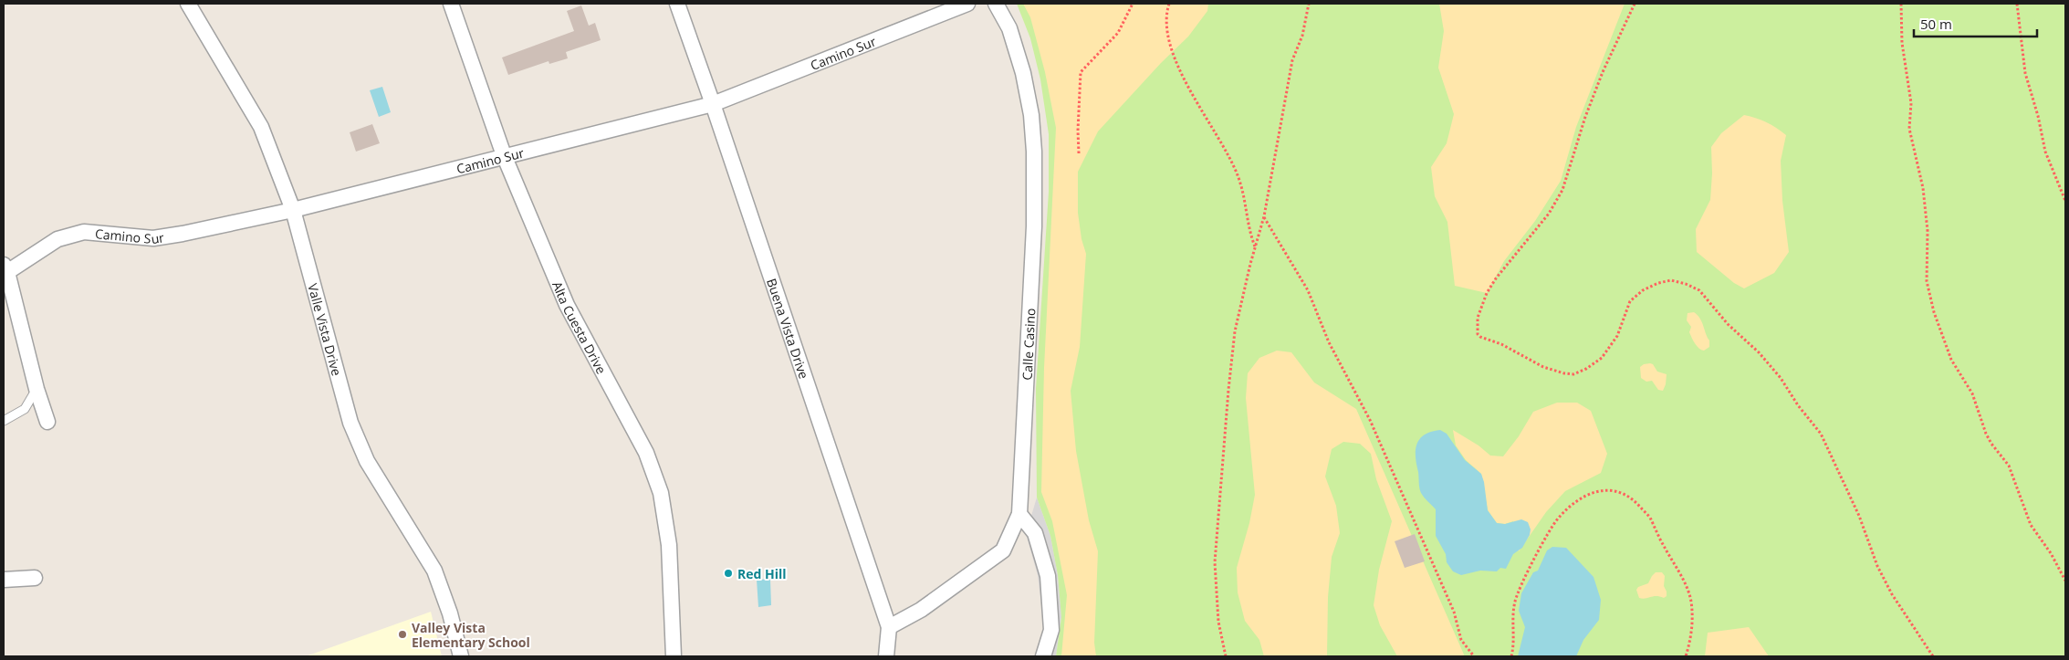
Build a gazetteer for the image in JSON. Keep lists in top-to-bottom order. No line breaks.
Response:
{"streets":{"street":["Camino Sur","Alta Cuesta Drive","Buena Vista Drive","Valle Vista Drive","Calle Casino"]},"crossings":[["Camino Sur","Alta Cuesta Drive"],["Camino Sur","Buena Vista Drive"],["Camino Sur","Valle Vista Drive"],["Buena Vista Drive","Calle Casino"]],"places":["Red Hill","Valley Vista Elementary School"],"scale_bar":"50 m"}
